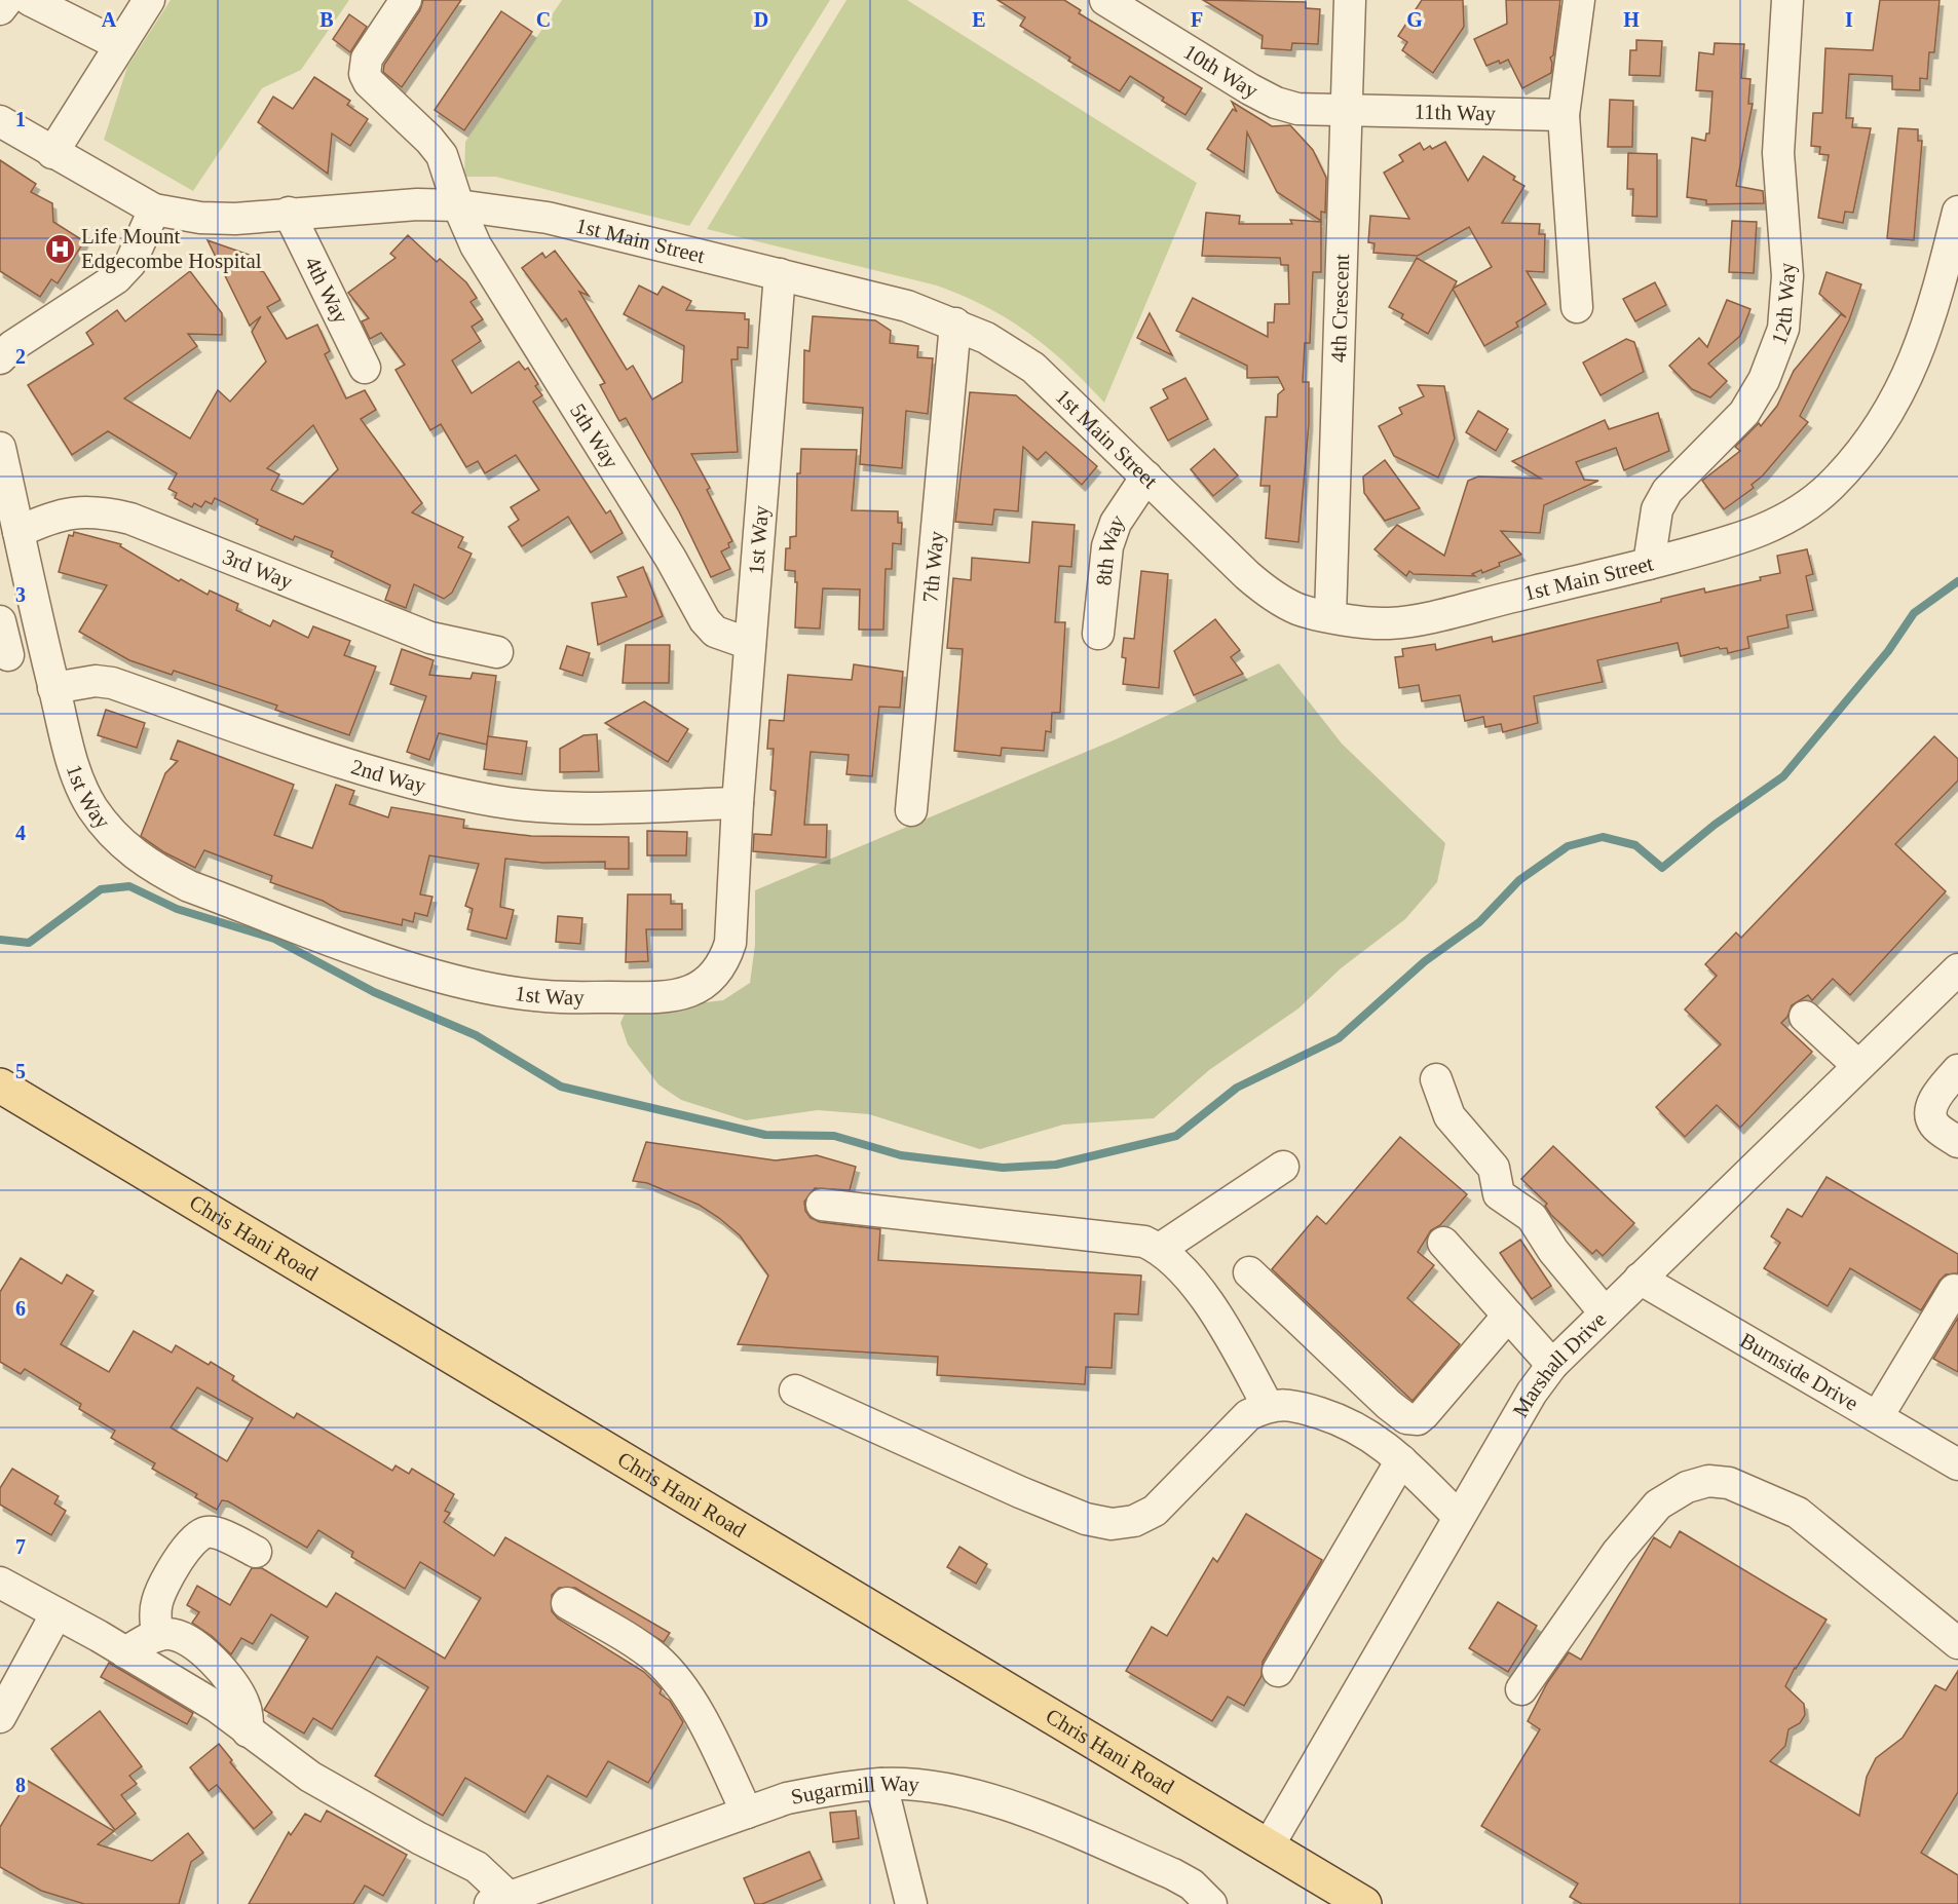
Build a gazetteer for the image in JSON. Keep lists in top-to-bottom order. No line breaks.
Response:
{"streets":{"main road":["Chris Hani Road"],"street":["10th Way","11th Way","1st Main Street","4th Way","12th Way","4th Crescent","5th Way","1st Way","8th Way","7th Way","3rd Way","2nd Way","Marshall Drive","Burnside Drive","Sugarmill Way"]},"crossings":[["10th Way","11th Way"],["10th Way","4th Crescent"],["11th Way","4th Crescent"],["1st Main Street","4th Way"],["1st Main Street","12th Way"],["1st Main Street","4th Crescent"],["1st Main Street","5th Way"],["1st Main Street","1st Way"],["1st Main Street","8th Way"],["1st Main Street","7th Way"],["5th Way","1st Way"],["1st Way","3rd Way"],["1st Way","2nd Way"],["Chris Hani Road","Marshall Drive"],["Marshall Drive","Burnside Drive"]],"places":{"hospital":["Life Mount Edgecombe Hospital"]},"grid":{"columns":["A","B","C","D","E","F","G","H","I"],"rows":["1","2","3","4","5","6","7","8"]}}
